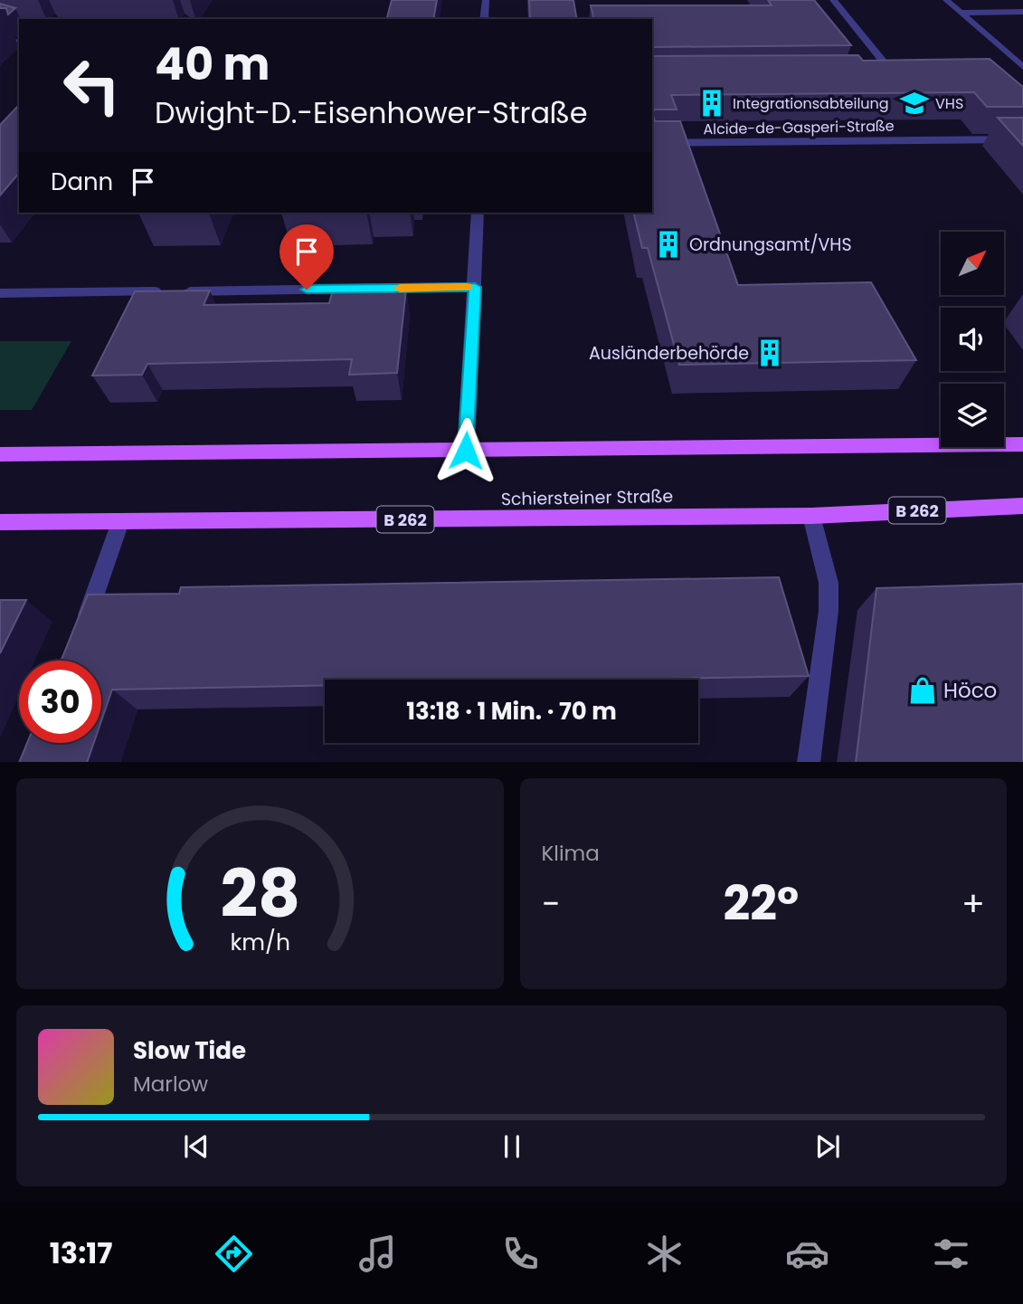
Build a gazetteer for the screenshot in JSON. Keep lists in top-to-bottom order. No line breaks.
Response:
{"streets":{"main road":["Schiersteiner Straße","B 262"],"street":["Alcide-de-Gasperi-Straße"]},"places":{"building":["Integrationsabteilung","Ordnungsamt/VHS","Ausländerbehörde"],"school or university":["VHS"],"shop":["Höco"]},"north":"top right","page":{"turn":["40 m","Dwight-D.-Eisenhower-Straße"],"then":"Dann","limit":"30","trip":"13:18 · 1 Min. · 70 m","tile":"Klima","heat":["−","22°","+"],"song":["Slow Tide","Marlow"],"tabs":"13:17","gauge":["28","km/h"]}}
